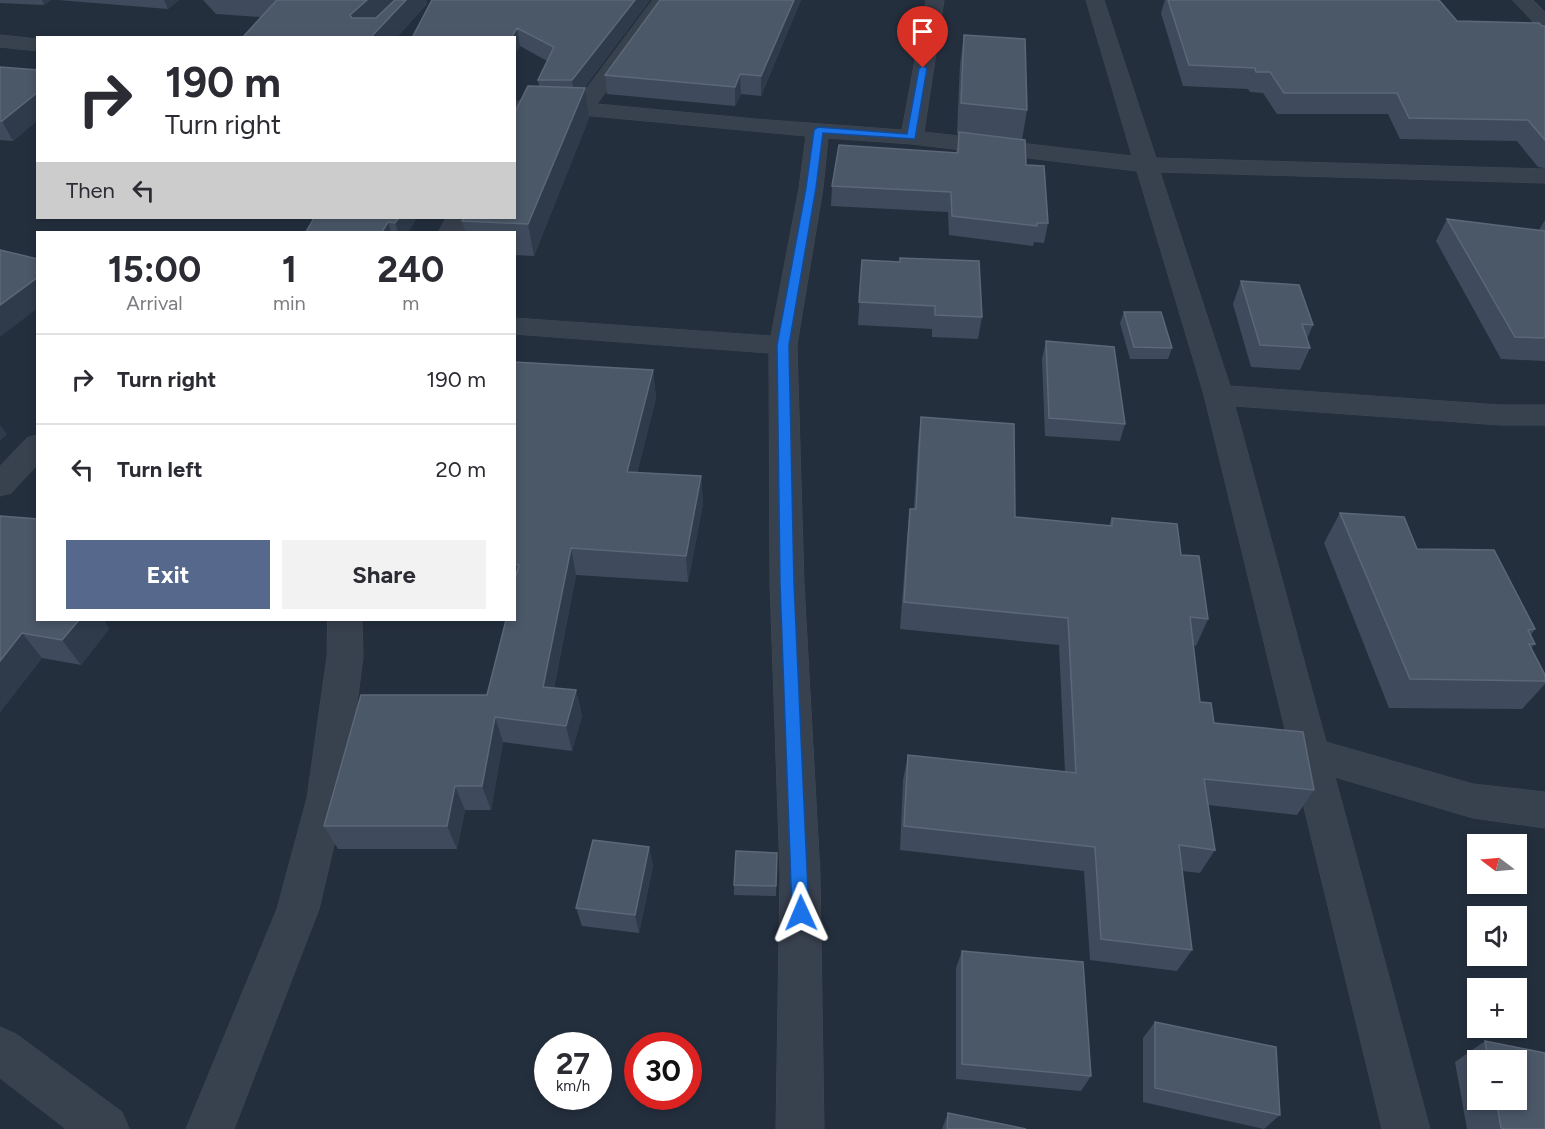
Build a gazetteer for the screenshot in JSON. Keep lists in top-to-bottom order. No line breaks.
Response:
{"north":"left","page":{"turn":["190 m","Turn right"],"then":"Then","eta":["15:00","Arrival","1","min","240","m"],"list":[{"name":"Turn right","value":"190 m"},{"name":"Turn left","value":"20 m"}],"buttons":["Exit","Share"],"map_buttons":["+","−"],"speed":"27 km/h","limit":"30"}}
